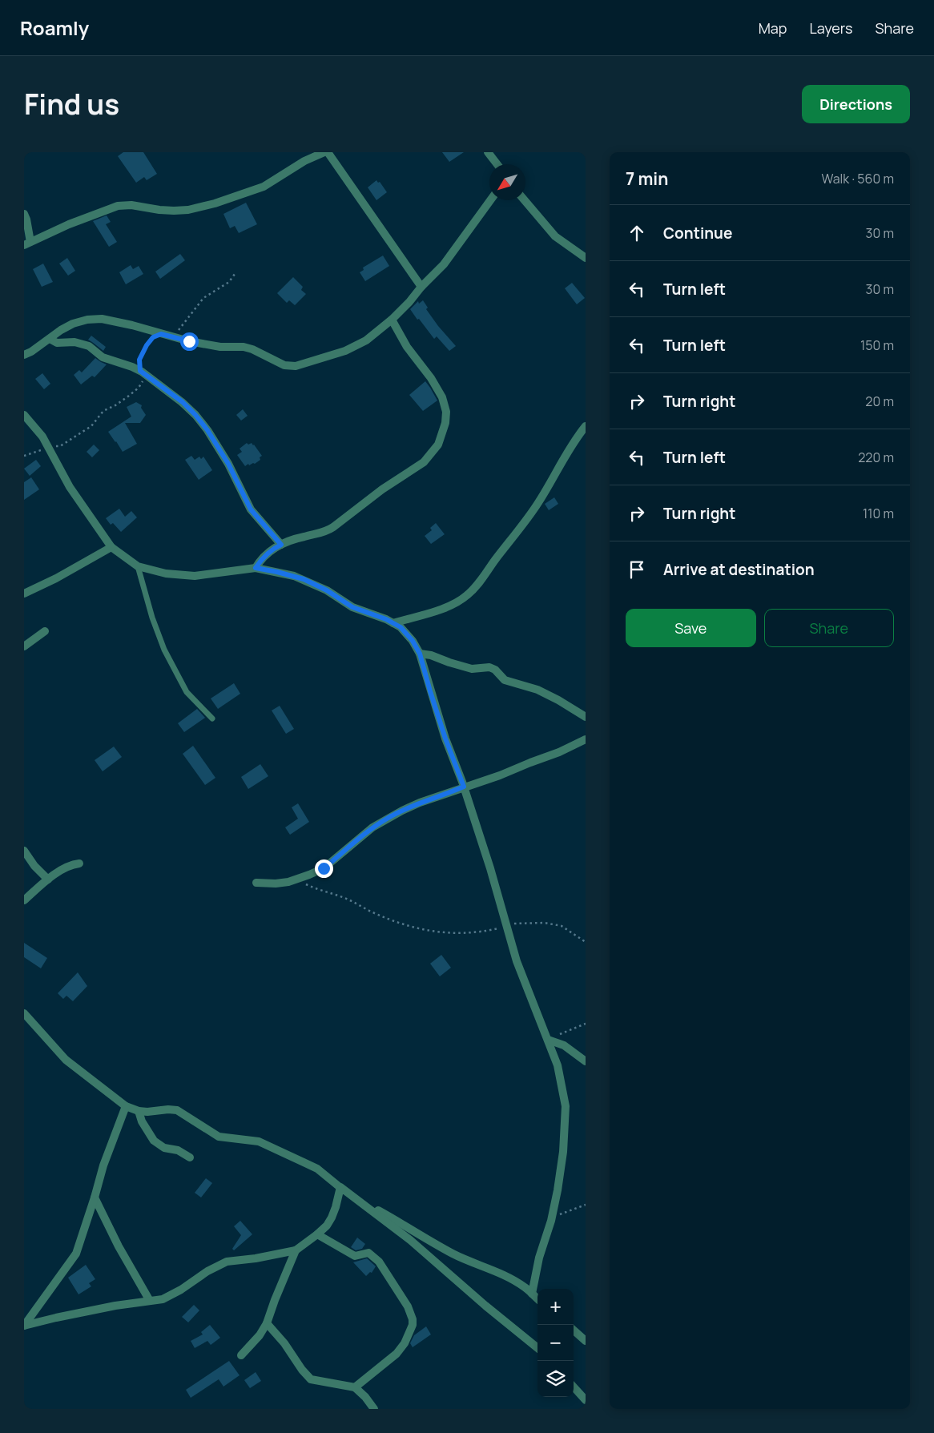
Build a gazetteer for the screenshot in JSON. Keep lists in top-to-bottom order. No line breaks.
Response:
{"north":"bottom left","page":{"header":"Roamly","nav":["Map","Layers","Share"],"title":"Find us","buttons":["Directions",["Save","Share"]],"heading":["7 min","Walk · 560 m"],"list":[["Continue","30 m"],["Turn left","30 m"],["Turn left","150 m"],["Turn right","20 m"],["Turn left","220 m"],["Turn right","110 m"],"Arrive at destination"],"map_buttons":["+","−"]}}
